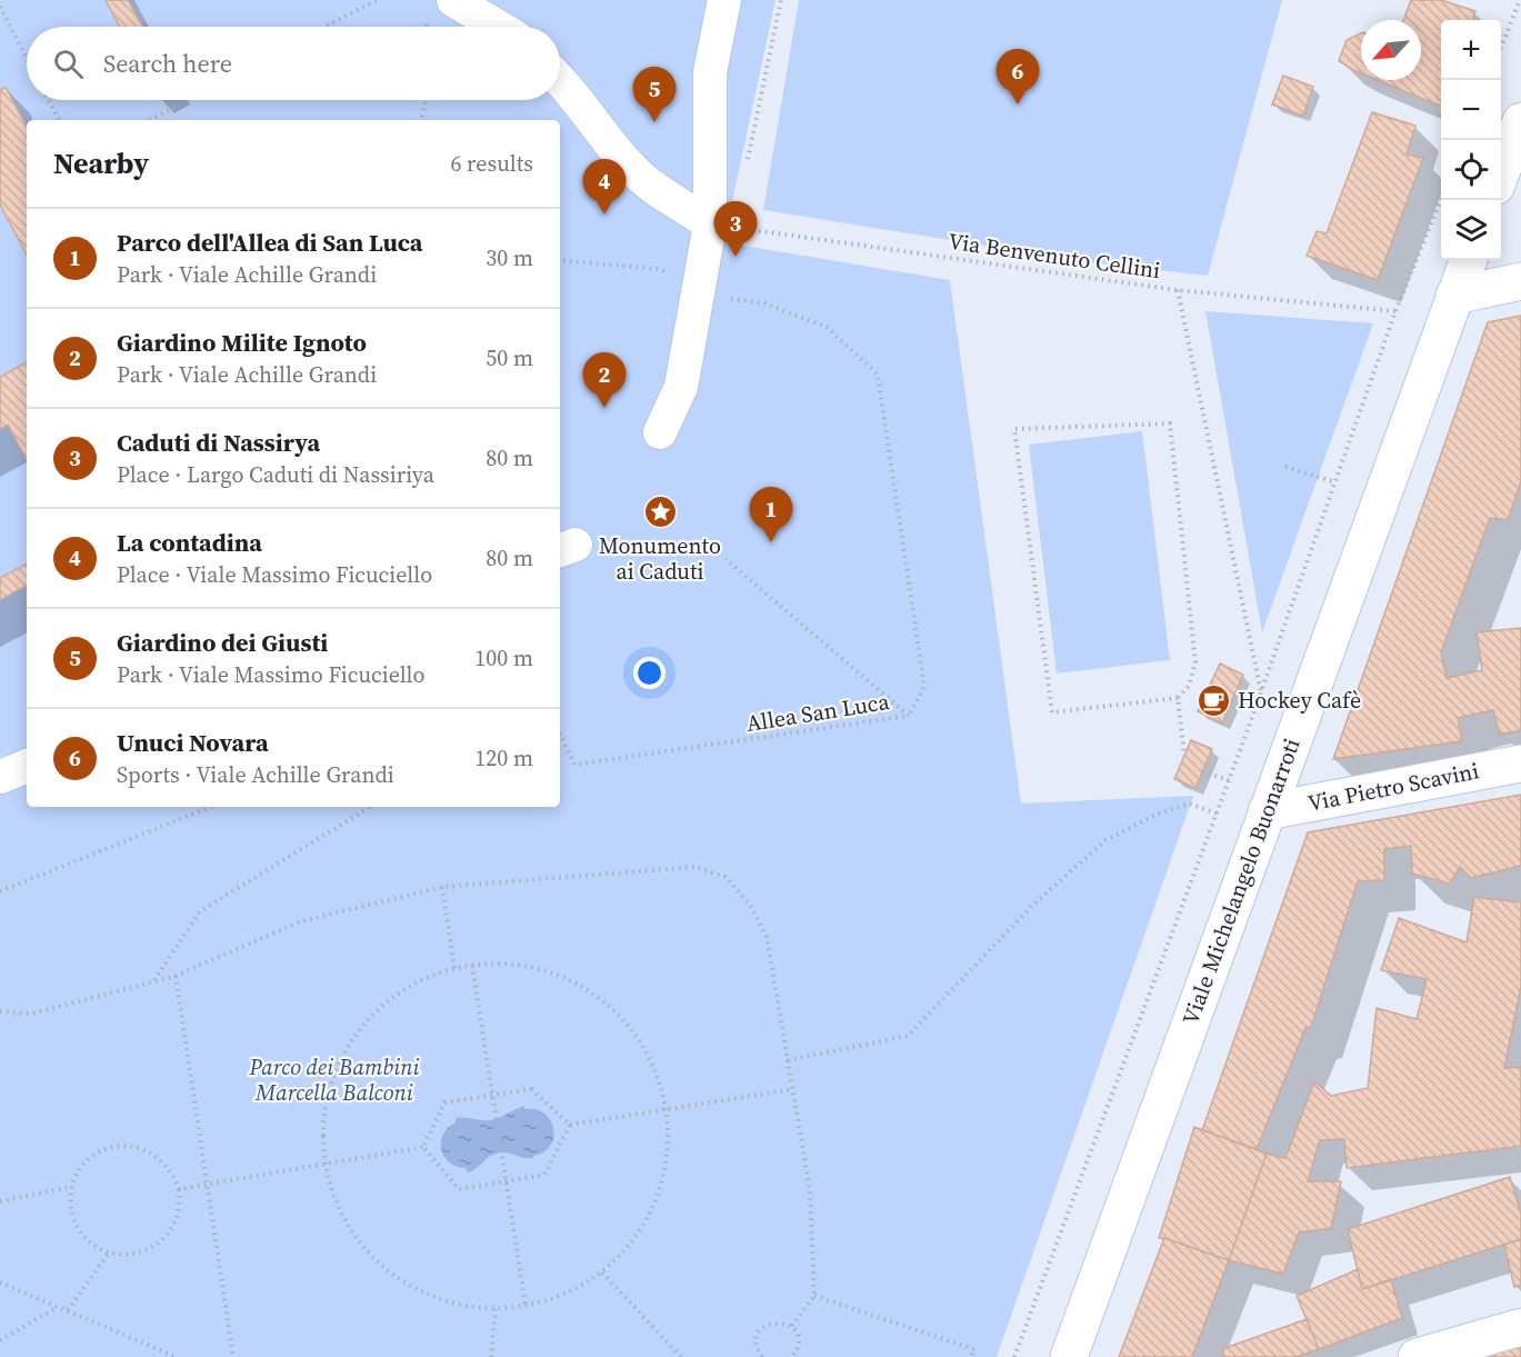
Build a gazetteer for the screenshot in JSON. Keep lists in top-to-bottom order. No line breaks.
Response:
{"streets":{"street":["Via Pietro Scavini","Viale Michelangelo Buonarroti"],"path":["Via Benvenuto Cellini","Allea San Luca"]},"crossings":[["Via Pietro Scavini","Viale Michelangelo Buonarroti"]],"parks":["Parco dei Bambini Marcella Balconi"],"places":{"place":["Monumento ai Caduti"],"cafe":["Hockey Cafè"]},"north":"bottom left","page":{"map_buttons":["+","−"],"search":"Search here","pins":["6","5","4","3","2","1"],"heading":["Nearby","6 results"],"list":[{"mark":"1","name":"Parco dell'Allea di San Luca","note":"Park · Viale Achille Grandi","value":"30 m"},{"mark":"2","name":"Giardino Milite Ignoto","note":"Park · Viale Achille Grandi","value":"50 m"},{"mark":"3","name":"Caduti di Nassirya","note":"Place · Largo Caduti di Nassiriya","value":"80 m"},{"mark":"4","name":"La contadina","note":"Place · Viale Massimo Ficuciello","value":"80 m"},{"mark":"5","name":"Giardino dei Giusti","note":"Park · Viale Massimo Ficuciello","value":"100 m"},{"mark":"6","name":"Unuci Novara","note":"Sports · Viale Achille Grandi","value":"120 m"}]}}
